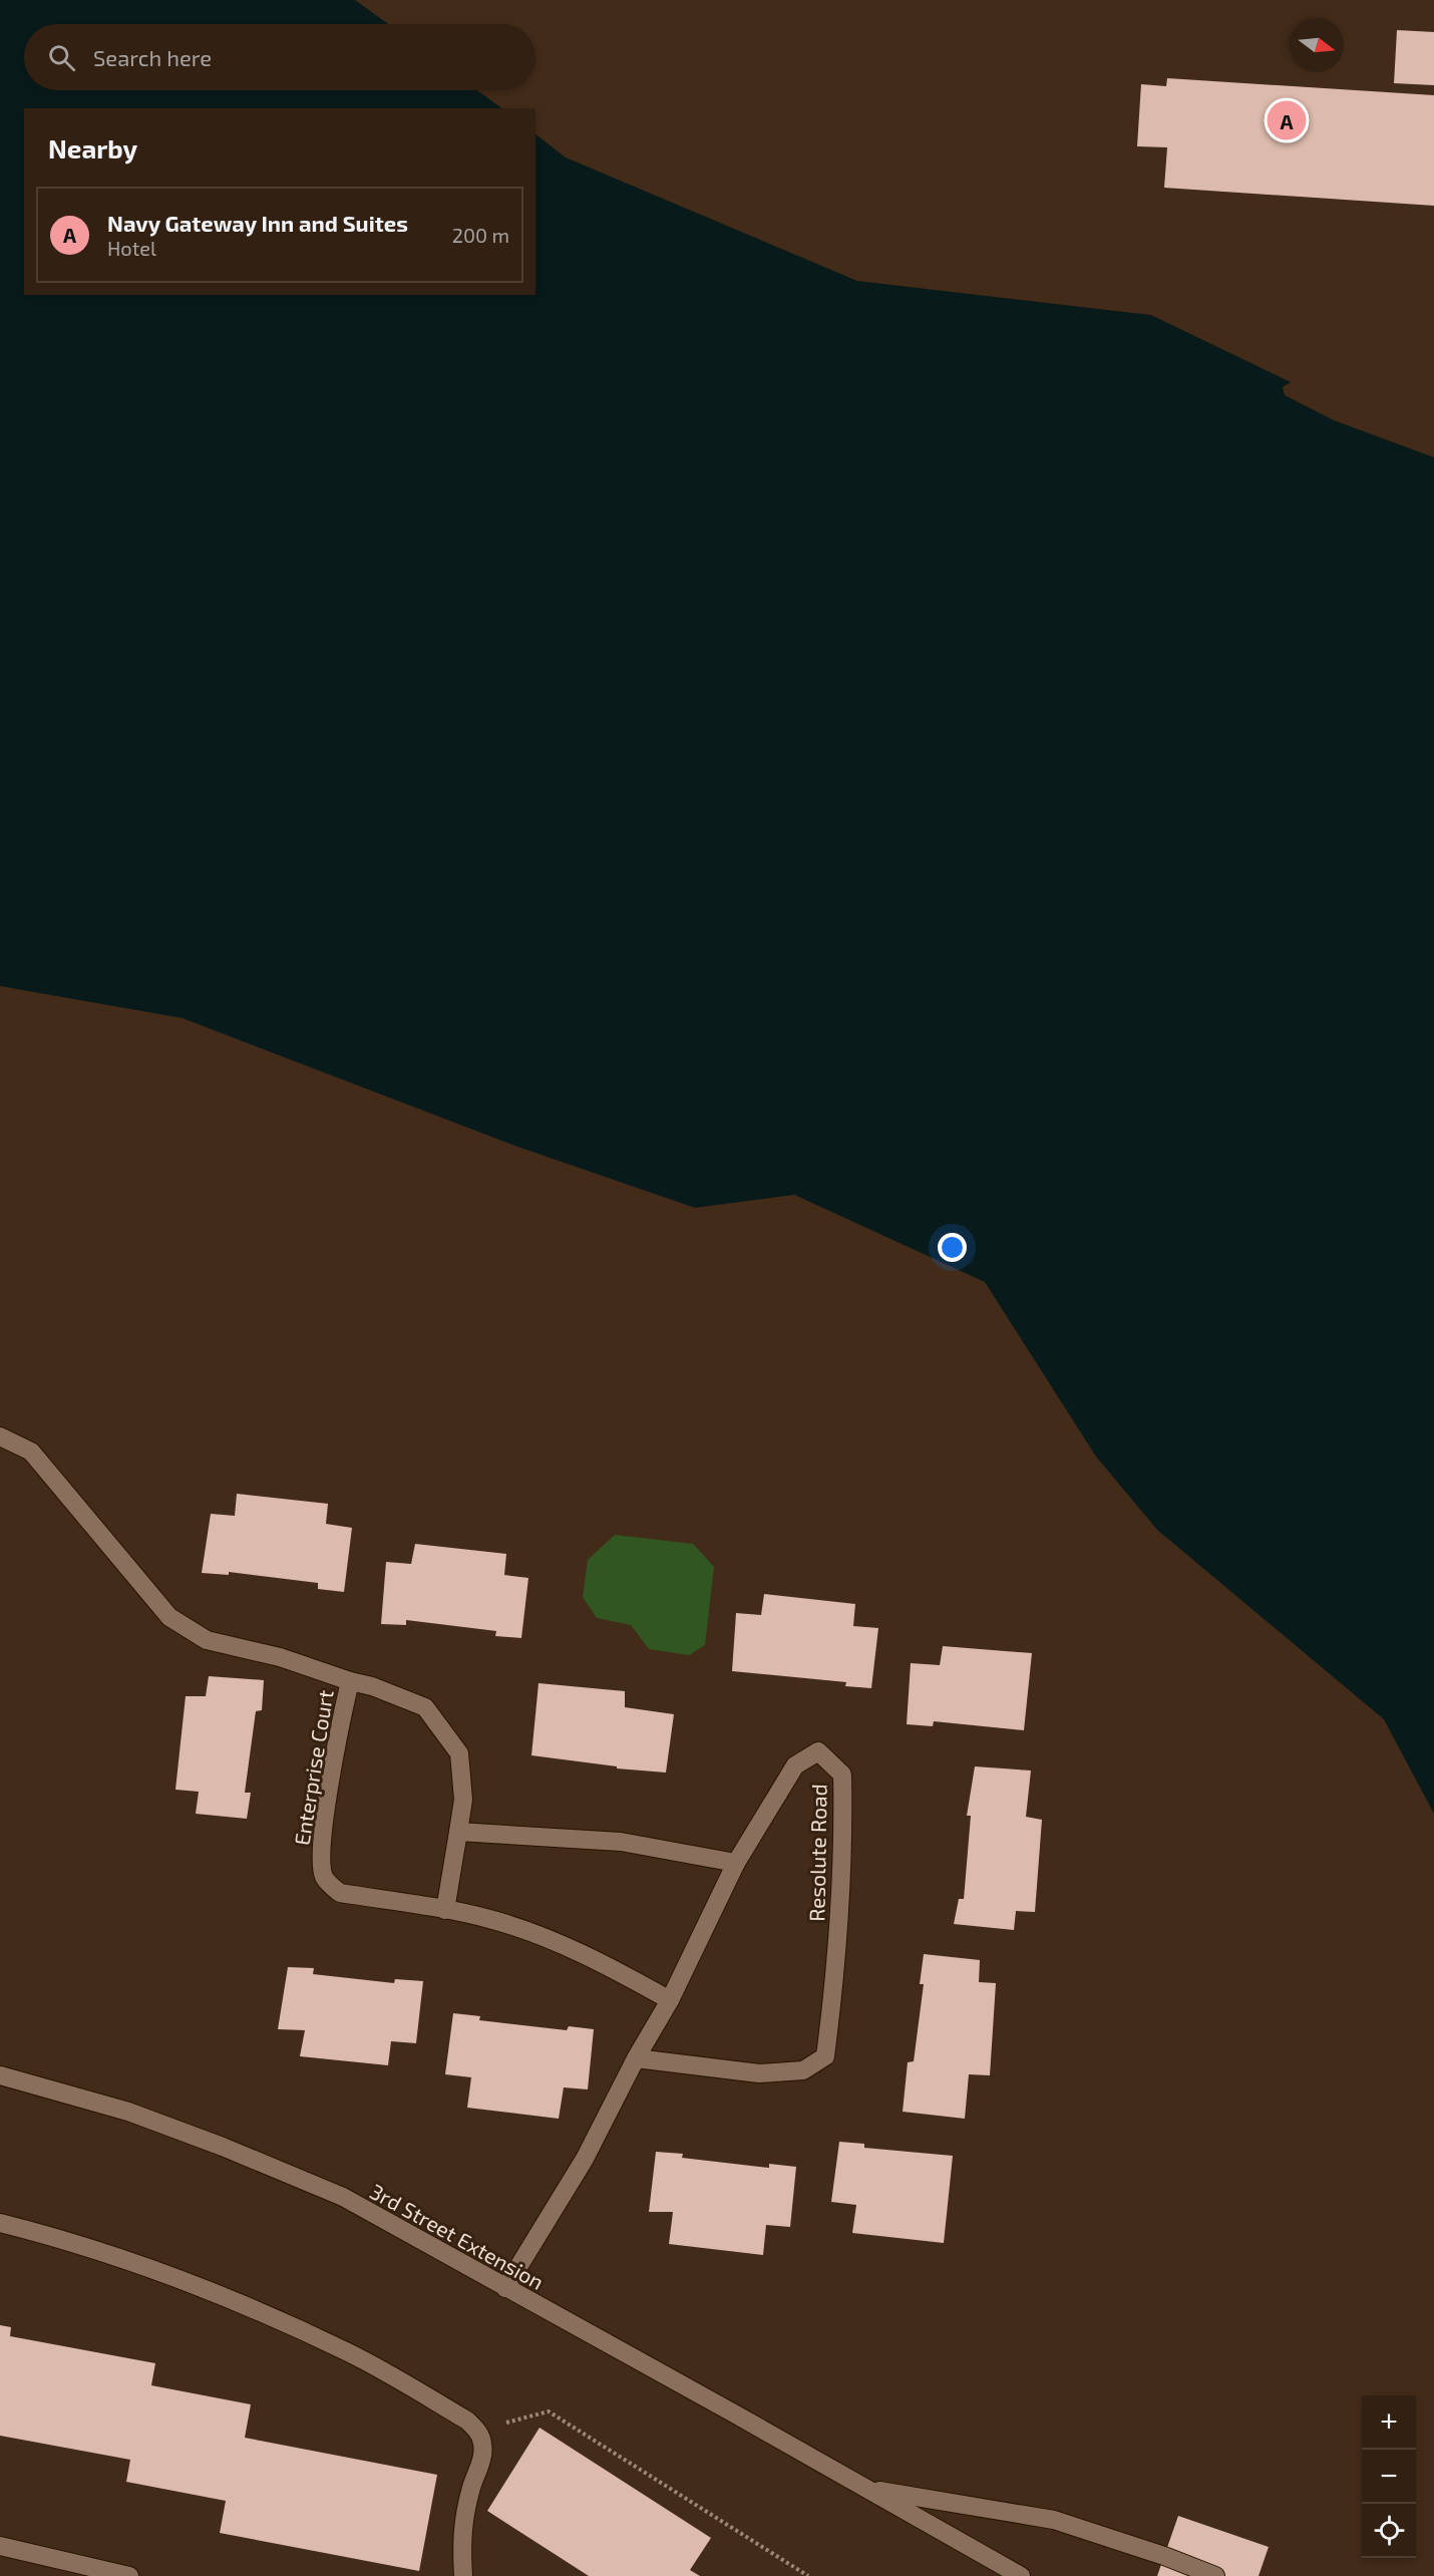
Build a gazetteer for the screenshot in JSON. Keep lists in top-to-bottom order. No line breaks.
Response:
{"streets":{"street":["Enterprise Court","Resolute Road","3rd Street Extension"]},"crossings":[["Enterprise Court","Resolute Road"],["Resolute Road","3rd Street Extension"]],"north":"right","page":{"search":"Search here","pins":"A","heading":"Nearby","list":[{"mark":"A","name":"Navy Gateway Inn and Suites","note":"Hotel","value":"200 m"}],"map_buttons":["+","−"]}}
